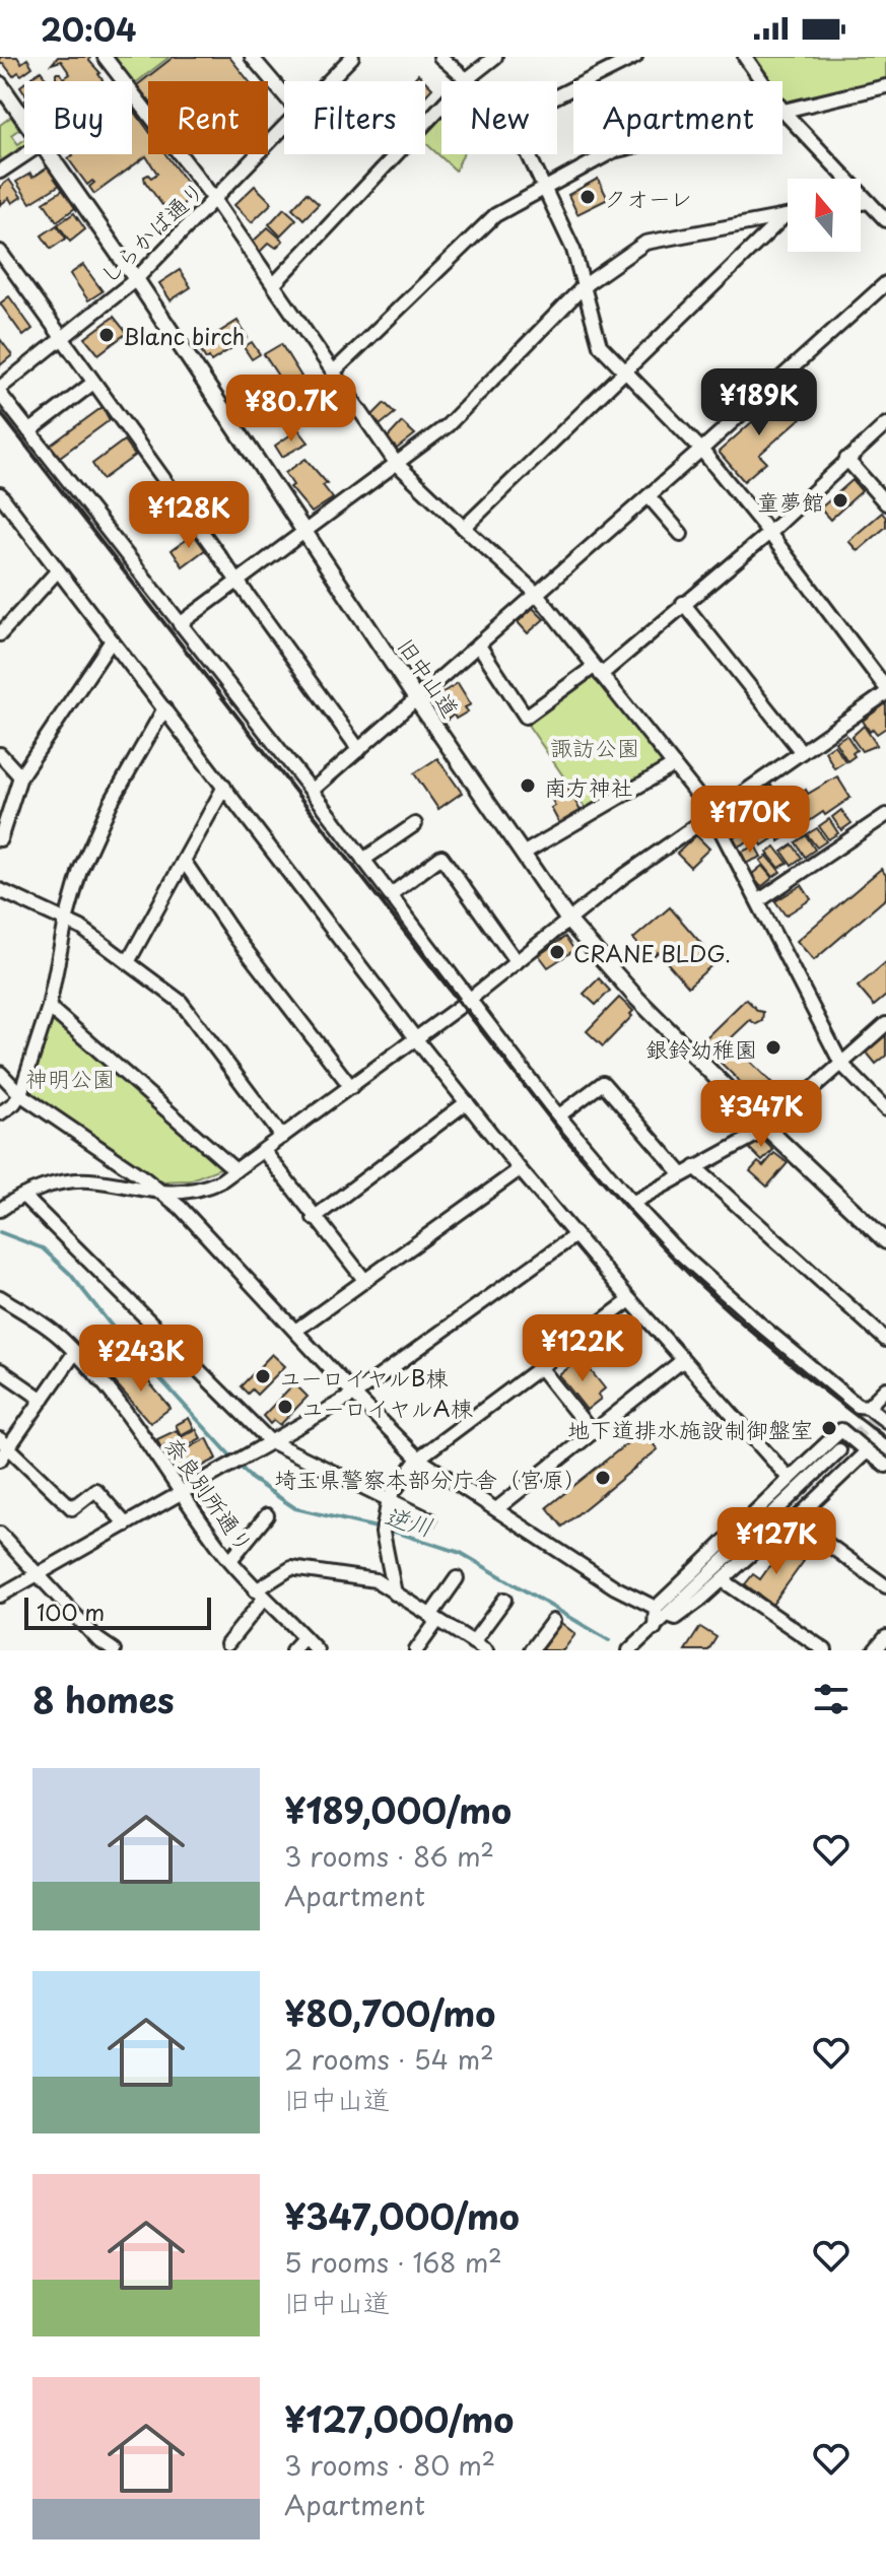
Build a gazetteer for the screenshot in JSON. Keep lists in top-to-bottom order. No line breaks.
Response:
{"streets":{"main road":["旧中山道"],"street":["しらかば通り","奈良別所通り"]},"crossings":[["しらかば通り","旧中山道"]],"water":["逆川"],"parks":["諏訪公園","神明公園"],"places":["クオーレ","Blanc birch","童夢館","南方神社","CRANE BLDG.","銀鈴幼稚園","ユーロイヤルB棟","ユーロイヤルA棟","地下道排水施設制御盤室","埼玉県警察本部分庁舎（宮原）"],"scale_bar":"100 m","north":"top","page":{"status":"20:04","chip":["Buy","Rent","Filters","New","Apartment"],"price":["¥189K","¥80.7K","¥128K","¥170K","¥347K","¥122K","¥243K","¥127K"],"scale":"100 m","heading":"8 homes","list":[{"name":"¥189,000/mo","note":"3 rooms · 86 m² · Apartment"},{"name":"¥80,700/mo","note":"2 rooms · 54 m² · 旧中山道"},{"name":"¥347,000/mo","note":"5 rooms · 168 m² · 旧中山道"},{"name":"¥127,000/mo","note":"3 rooms · 80 m² · Apartment"}]}}
